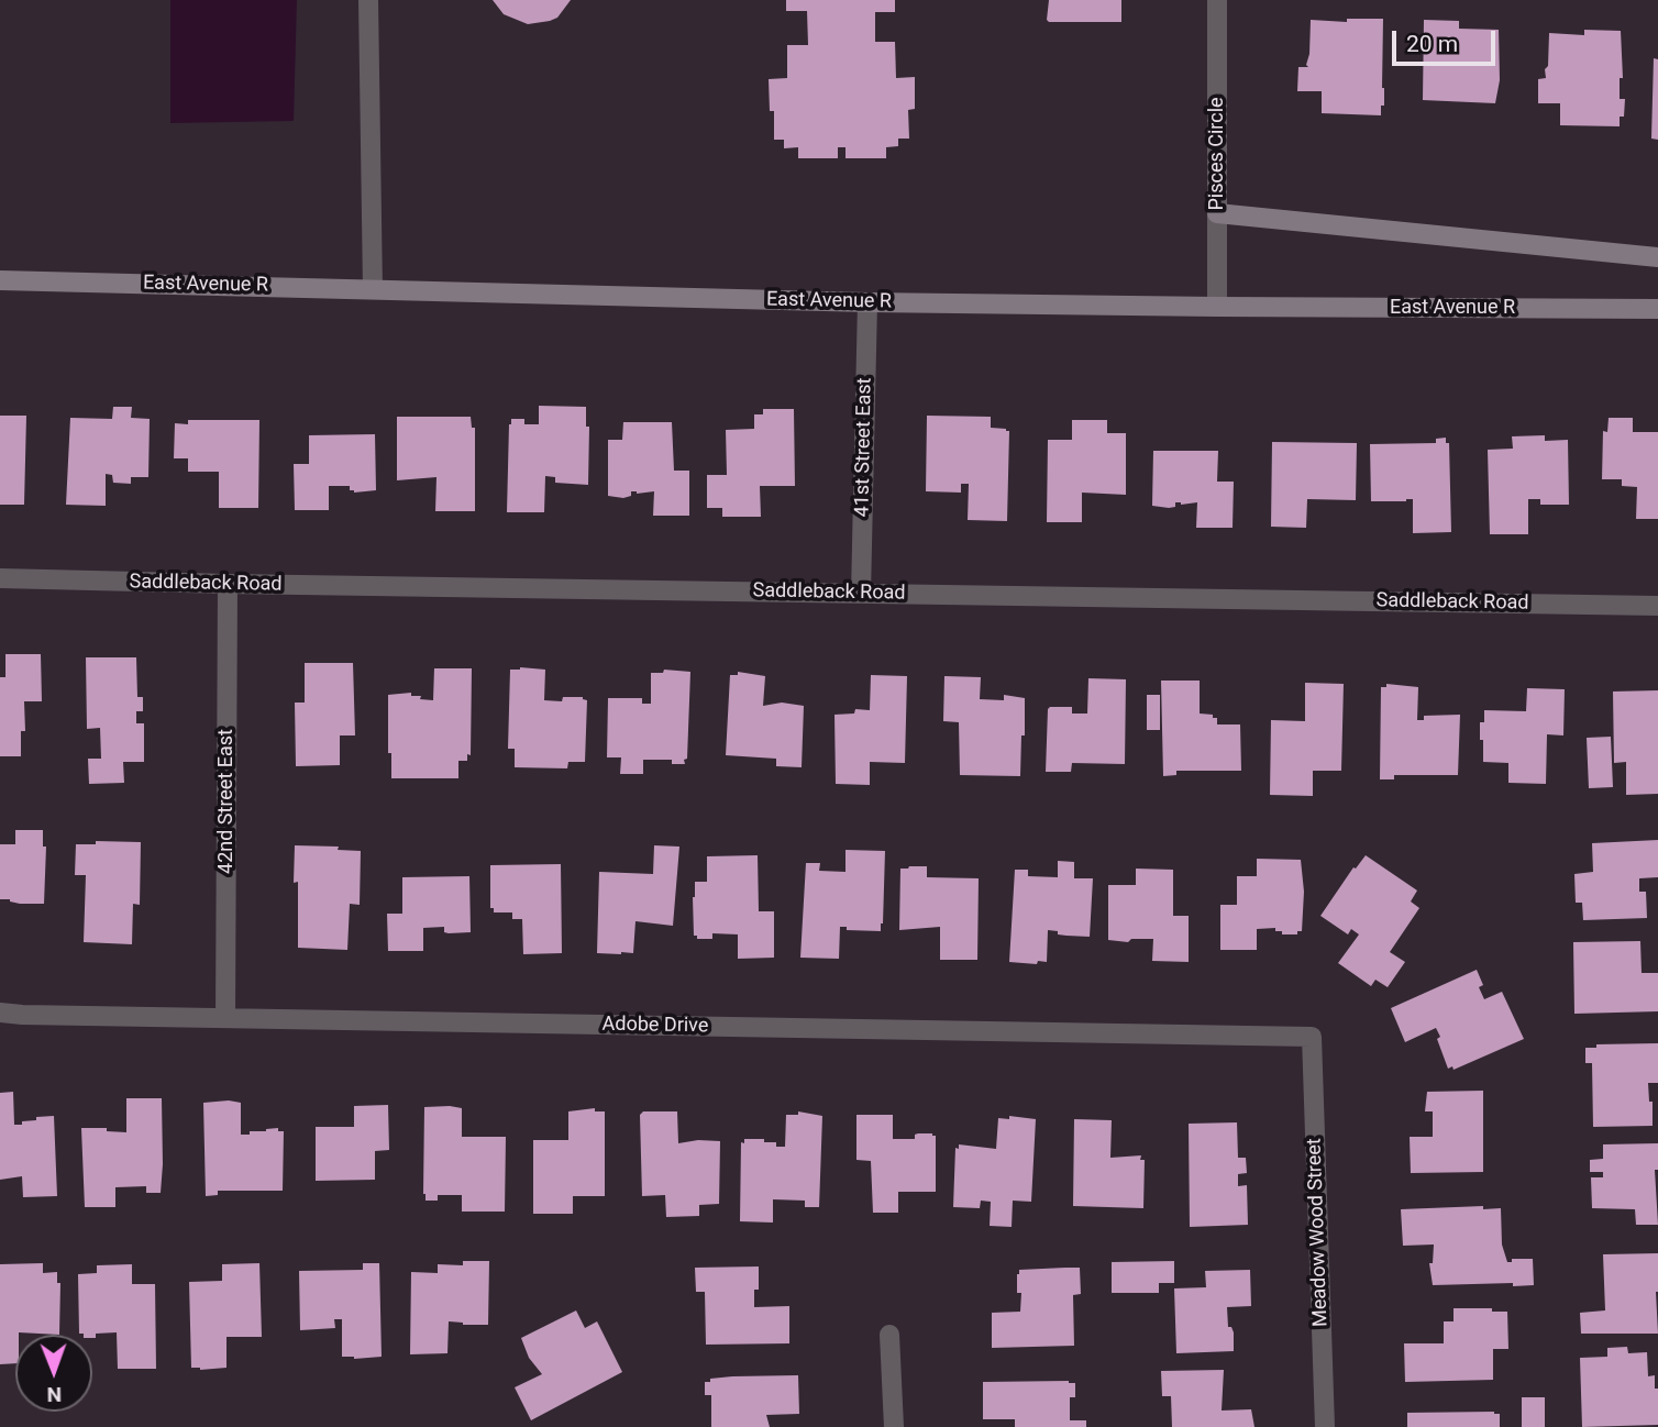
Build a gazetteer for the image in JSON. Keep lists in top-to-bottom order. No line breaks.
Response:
{"streets":{"main road":["East Avenue R"],"street":["Pisces Circle","41st Street East","Saddleback Road","42nd Street East","Adobe Drive","Meadow Wood Street"]},"crossings":[["Pisces Circle","East Avenue R"],["East Avenue R","41st Street East"],["41st Street East","Saddleback Road"],["Saddleback Road","42nd Street East"],["42nd Street East","Adobe Drive"],["Adobe Drive","Meadow Wood Street"]],"scale_bar":"20 m","north":"bottom"}
